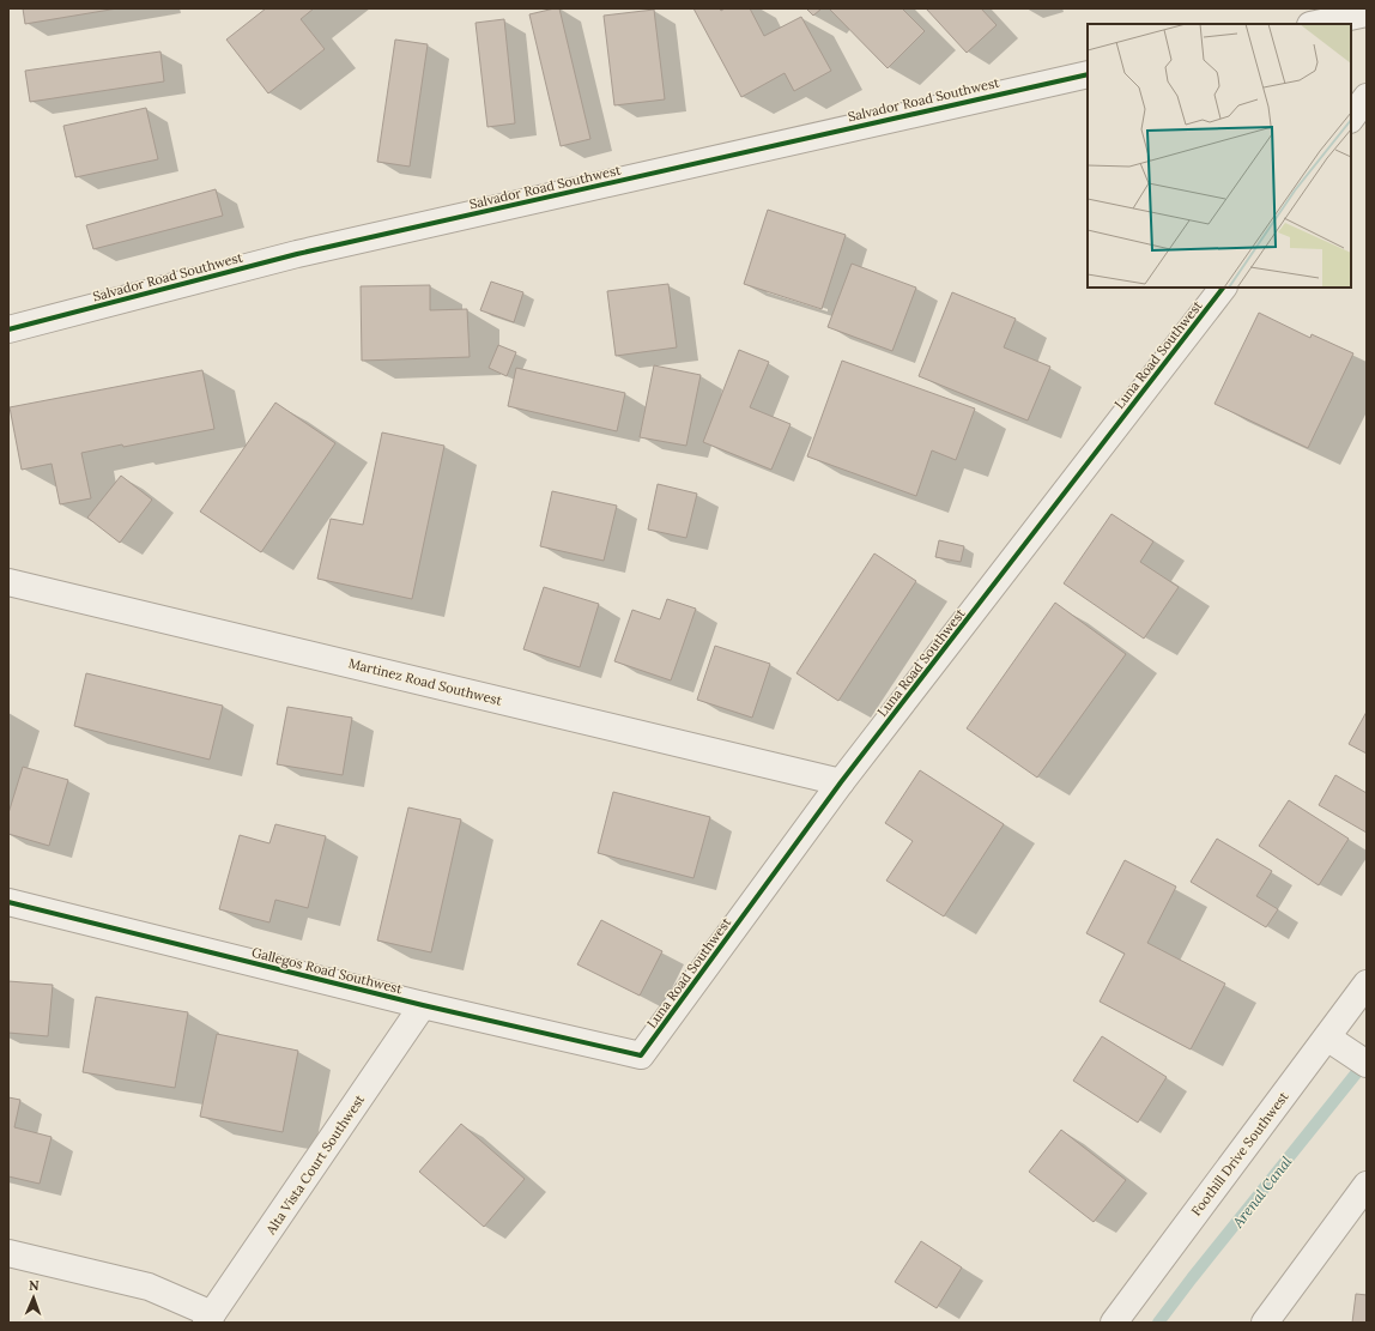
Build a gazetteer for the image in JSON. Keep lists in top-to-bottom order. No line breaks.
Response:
{"streets":{"street":["Salvador Road Southwest","Luna Road Southwest","Martinez Road Southwest","Gallegos Road Southwest","Foothill Drive Southwest","Alta Vista Court Southwest"]},"crossings":[["Luna Road Southwest","Martinez Road Southwest"],["Luna Road Southwest","Gallegos Road Southwest"],["Gallegos Road Southwest","Alta Vista Court Southwest"]],"water":["Arenal Canal"],"north":"top"}
